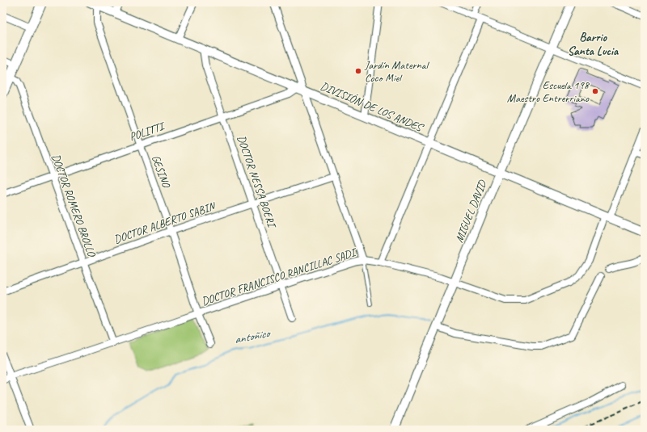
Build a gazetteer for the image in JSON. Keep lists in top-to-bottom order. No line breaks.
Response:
{"streets":{"street":["DIVISIÓN DE LOS ANDES","POLITTI","GESINO","DOCTOR NESSA BOERI","DOCTOR ROMERO BROLLO","MIGUEL DAVID","DOCTOR ALBERTO SABIN","DOCTOR FRANCISCO RANCILLAC SADI"]},"crossings":[["DIVISIÓN DE LOS ANDES","POLITTI"],["DIVISIÓN DE LOS ANDES","GESINO"],["DIVISIÓN DE LOS ANDES","DOCTOR NESSA BOERI"],["DIVISIÓN DE LOS ANDES","MIGUEL DAVID"],["DIVISIÓN DE LOS ANDES","DOCTOR FRANCISCO RANCILLAC SADI"],["POLITTI","GESINO"],["POLITTI","DOCTOR NESSA BOERI"],["POLITTI","DOCTOR ROMERO BROLLO"],["GESINO","DOCTOR ALBERTO SABIN"],["GESINO","DOCTOR FRANCISCO RANCILLAC SADI"],["DOCTOR NESSA BOERI","DOCTOR ALBERTO SABIN"],["DOCTOR NESSA BOERI","DOCTOR FRANCISCO RANCILLAC SADI"],["DOCTOR ROMERO BROLLO","DOCTOR ALBERTO SABIN"],["DOCTOR ROMERO BROLLO","DOCTOR FRANCISCO RANCILLAC SADI"],["MIGUEL DAVID","DOCTOR FRANCISCO RANCILLAC SADI"]],"districts":["Barrio Santa Lucia"],"water":["antoñico"],"places":["Jardín Maternal Coco Miel","Escuela 198 Maestro Entrerriano"]}
